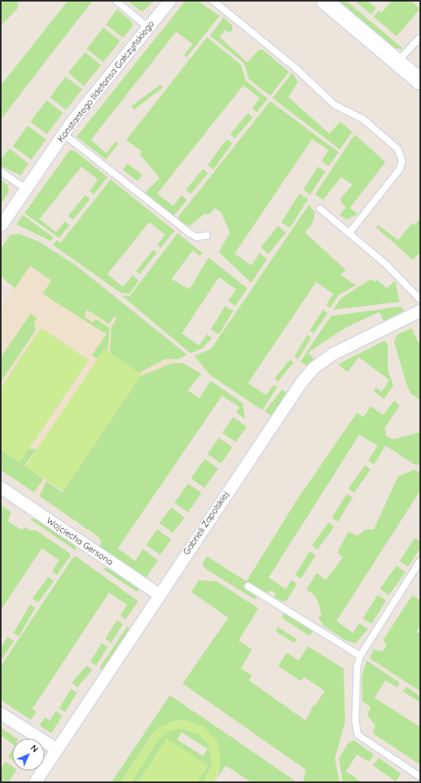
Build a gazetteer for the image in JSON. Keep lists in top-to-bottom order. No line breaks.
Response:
{"streets":{"street":["Konstantego Ildefonsa Gałczyńskiego","Gabrieli Zapolskiej","Wojciecha Gersona"]},"crossings":[["Gabrieli Zapolskiej","Wojciecha Gersona"]],"north":"top right"}
